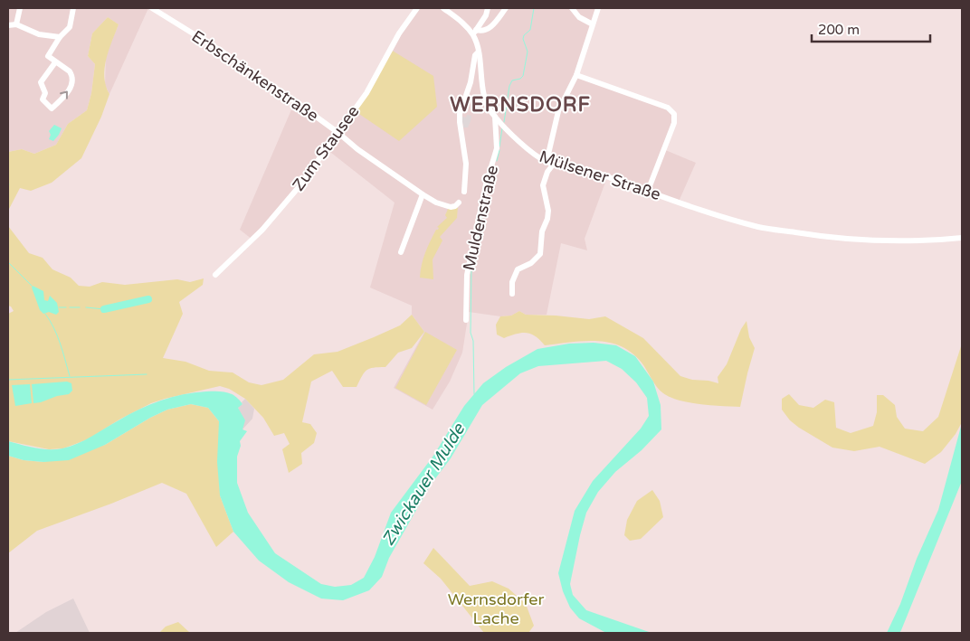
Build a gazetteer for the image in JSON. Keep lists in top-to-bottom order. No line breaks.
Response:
{"streets":{"street":["Erbschänkenstraße","Zum Stausee","Mülsener Straße","Muldenstraße"]},"crossings":[["Erbschänkenstraße","Zum Stausee"],["Mülsener Straße","Muldenstraße"]],"districts":["WERNSDORF"],"water":["Zwickauer Mulde"],"parks":["Wernsdorfer Lache"],"scale_bar":"200 m"}
